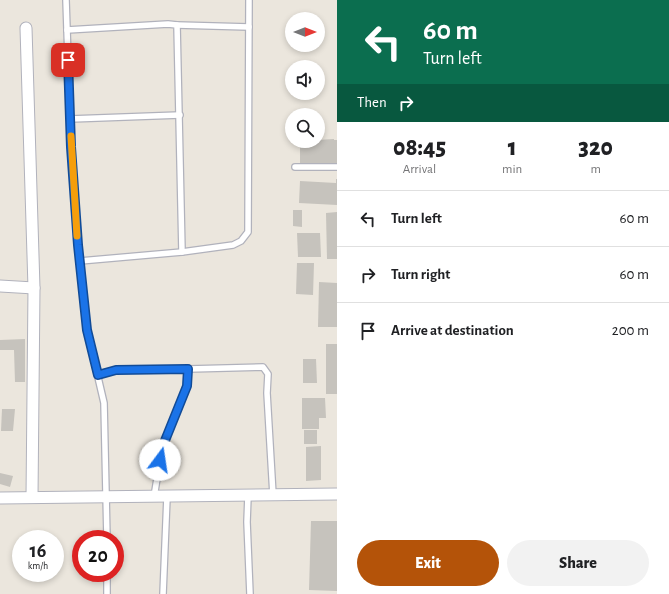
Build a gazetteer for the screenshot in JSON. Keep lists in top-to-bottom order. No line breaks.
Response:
{"north":"right","page":{"turn":["60 m","Turn left"],"then":"Then","eta":["08:45","Arrival","1","min","320","m"],"list":[{"name":"Turn left","value":"60 m"},{"name":"Turn right","value":"60 m"},{"name":"Arrive at destination","value":"200 m"}],"speed":"16 km/h","limit":"20","buttons":["Exit","Share"]}}
